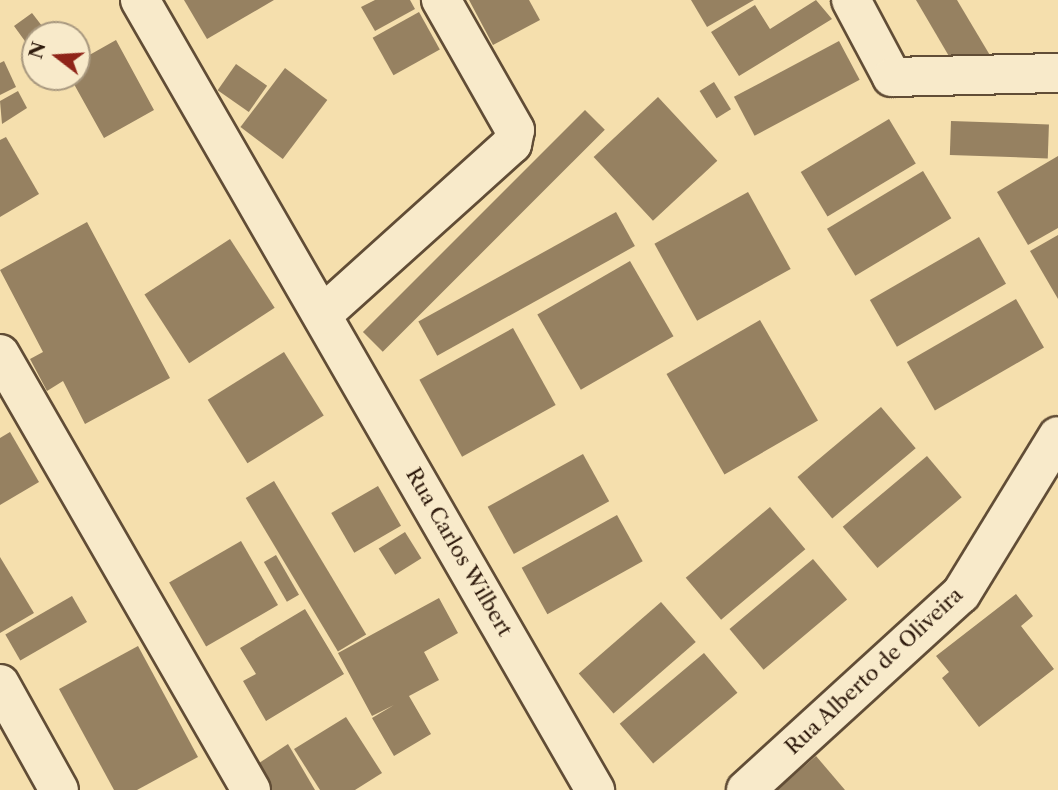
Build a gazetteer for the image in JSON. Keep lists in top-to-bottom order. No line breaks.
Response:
{"streets":{"street":["Rua Carlos Wilbert","Rua Alberto de Oliveira"]},"north":"left"}
